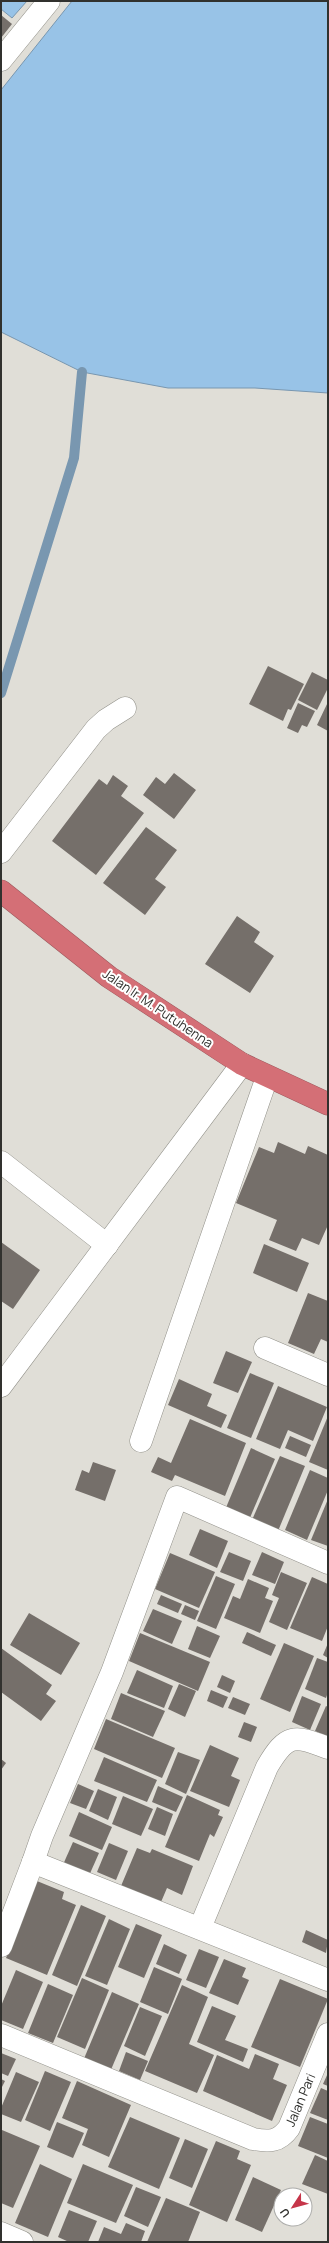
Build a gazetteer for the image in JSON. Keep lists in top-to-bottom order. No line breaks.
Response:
{"streets":{"highway":["Jalan Ir. M. Putuhenna"],"street":["Jalan Pari"]},"north":"bottom left"}
